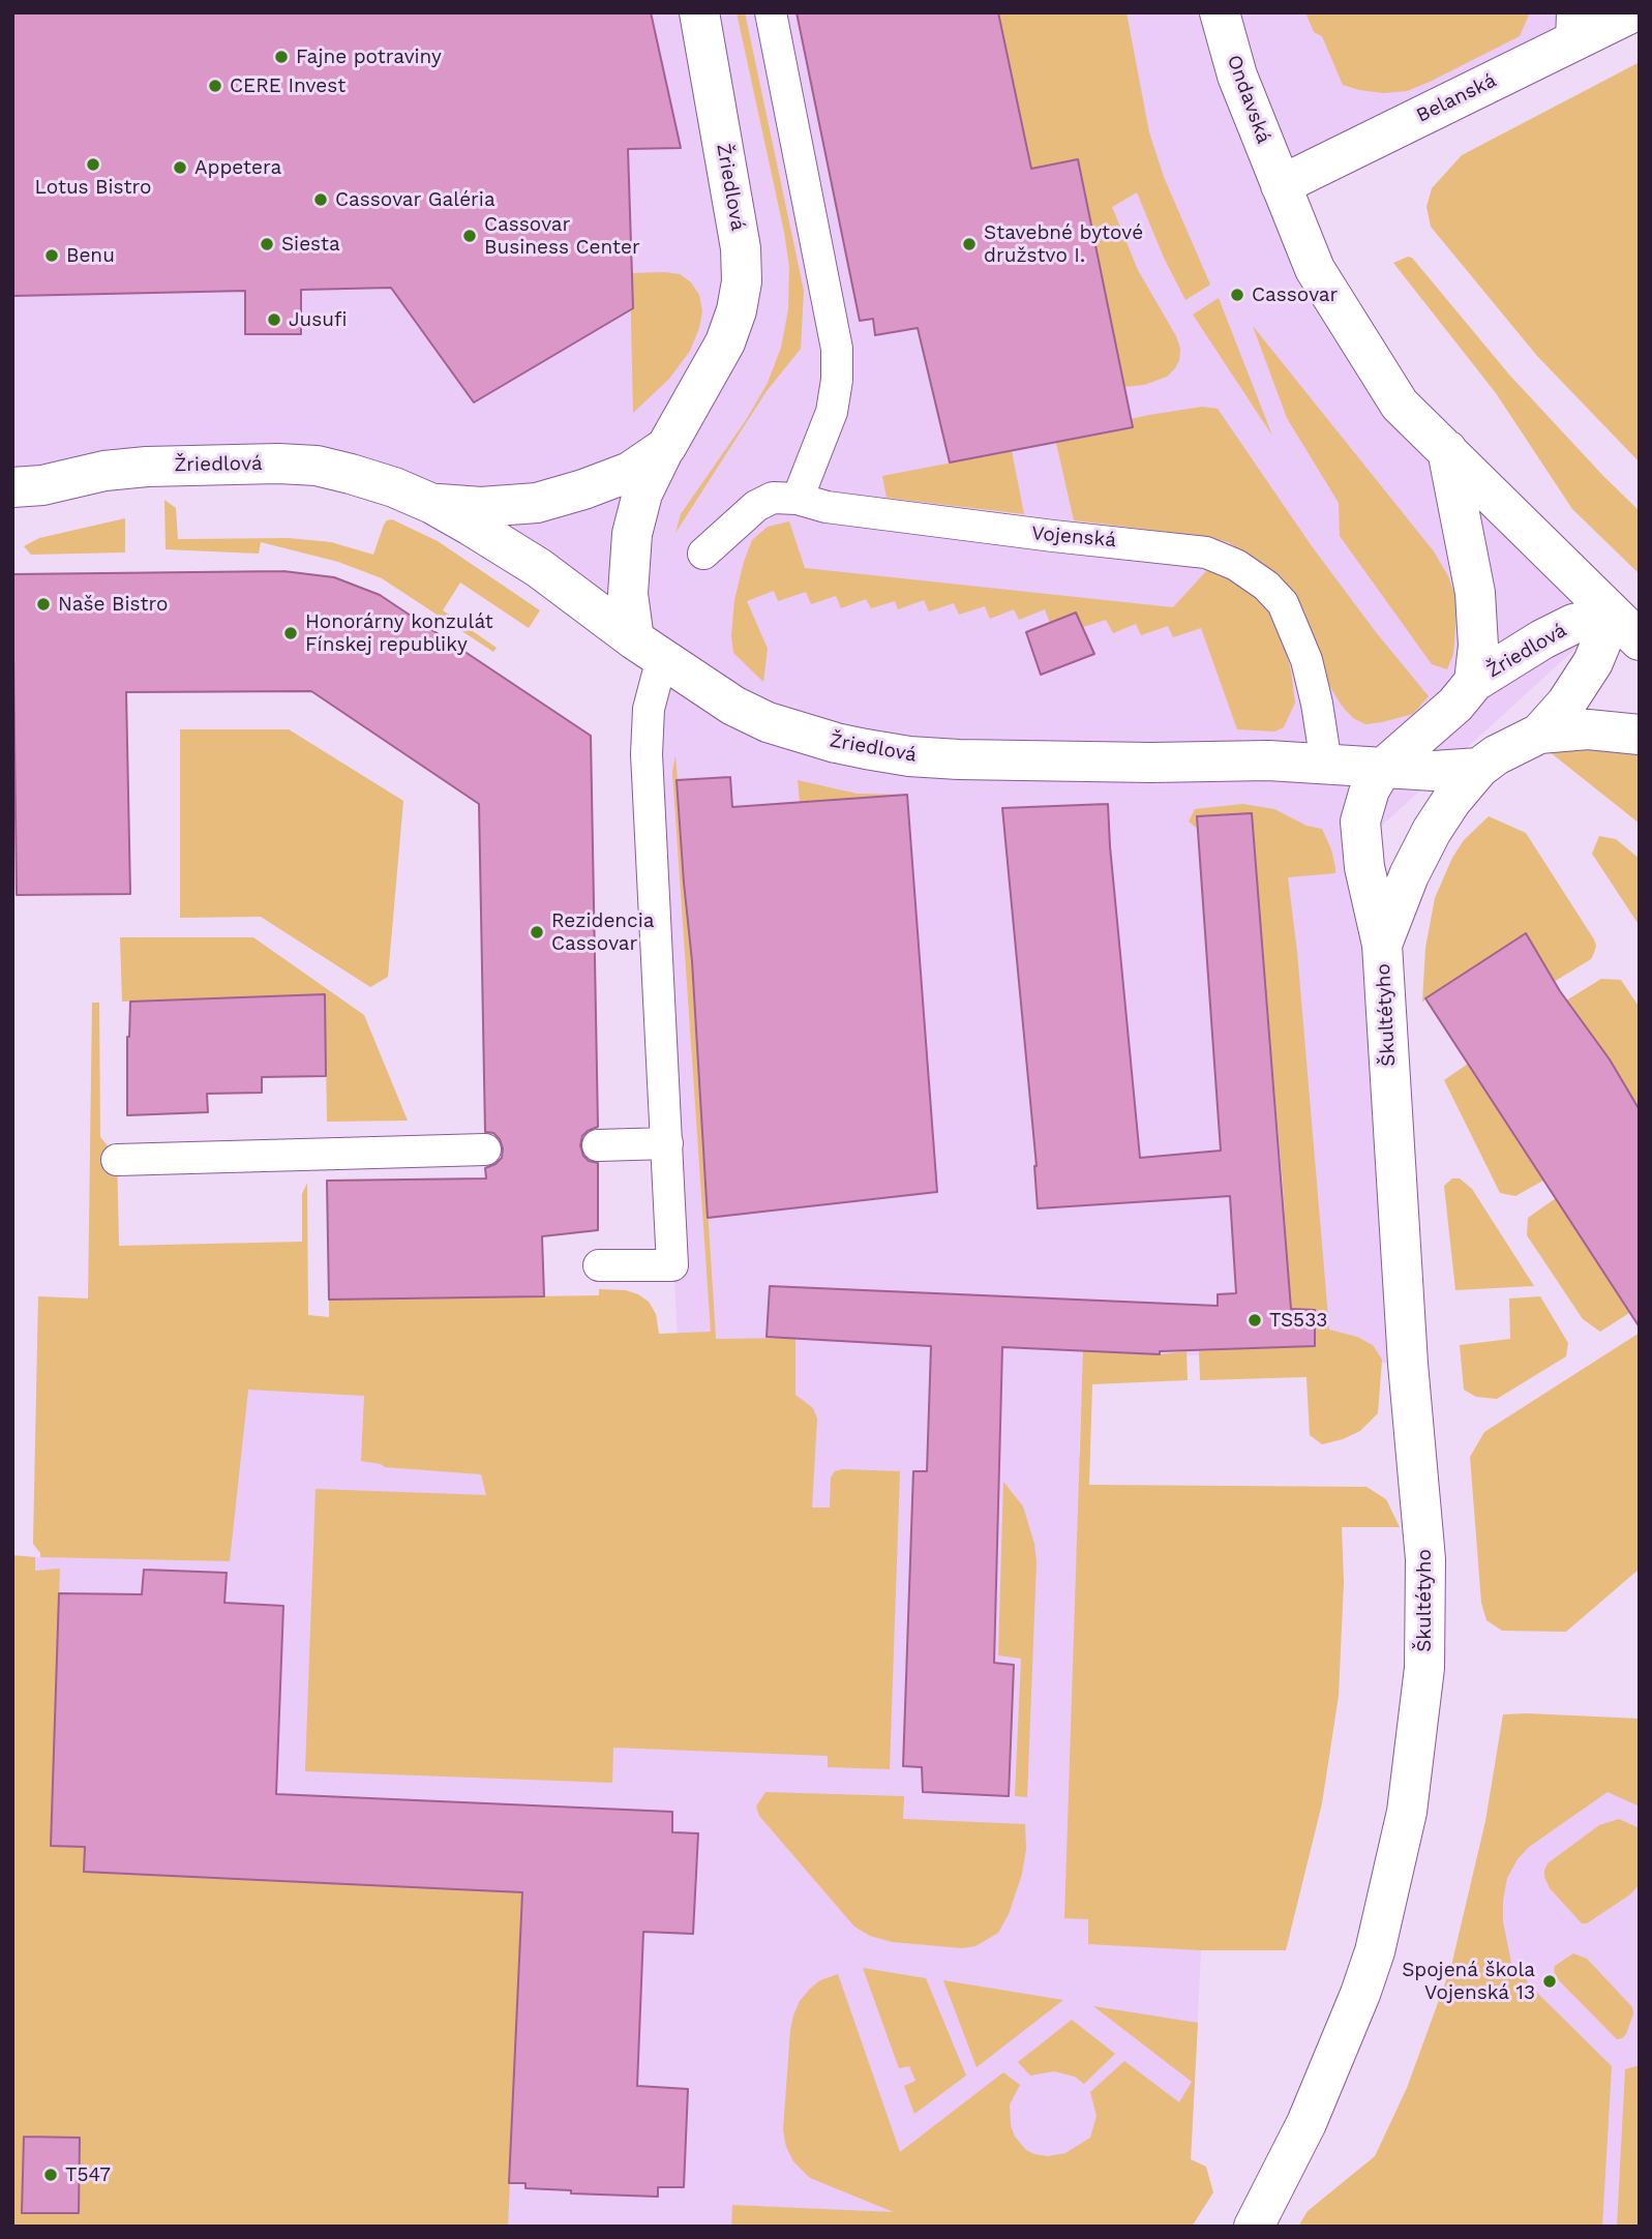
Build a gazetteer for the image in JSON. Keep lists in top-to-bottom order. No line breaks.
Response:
{"streets":{"street":["Belanská","Ondavská","Žriedlová","Škultétyho"],"lane":["Vojenská"]},"crossings":[["Belanská","Ondavská"],["Žriedlová","Vojenská"],["Žriedlová","Škultétyho"]],"places":["Fajne potraviny","CERE Invest","Lotus Bistro","Appetera","Cassovar Galéria","Cassovar Business Center","Siesta","Stavebné bytové družstvo I.","Benu","Cassovar","Jusufi","Naše Bistro","Honorárny konzulát Fínskej republiky","Rezidencia Cassovar","TS533","Spojená škola Vojenská 13","T547"]}
